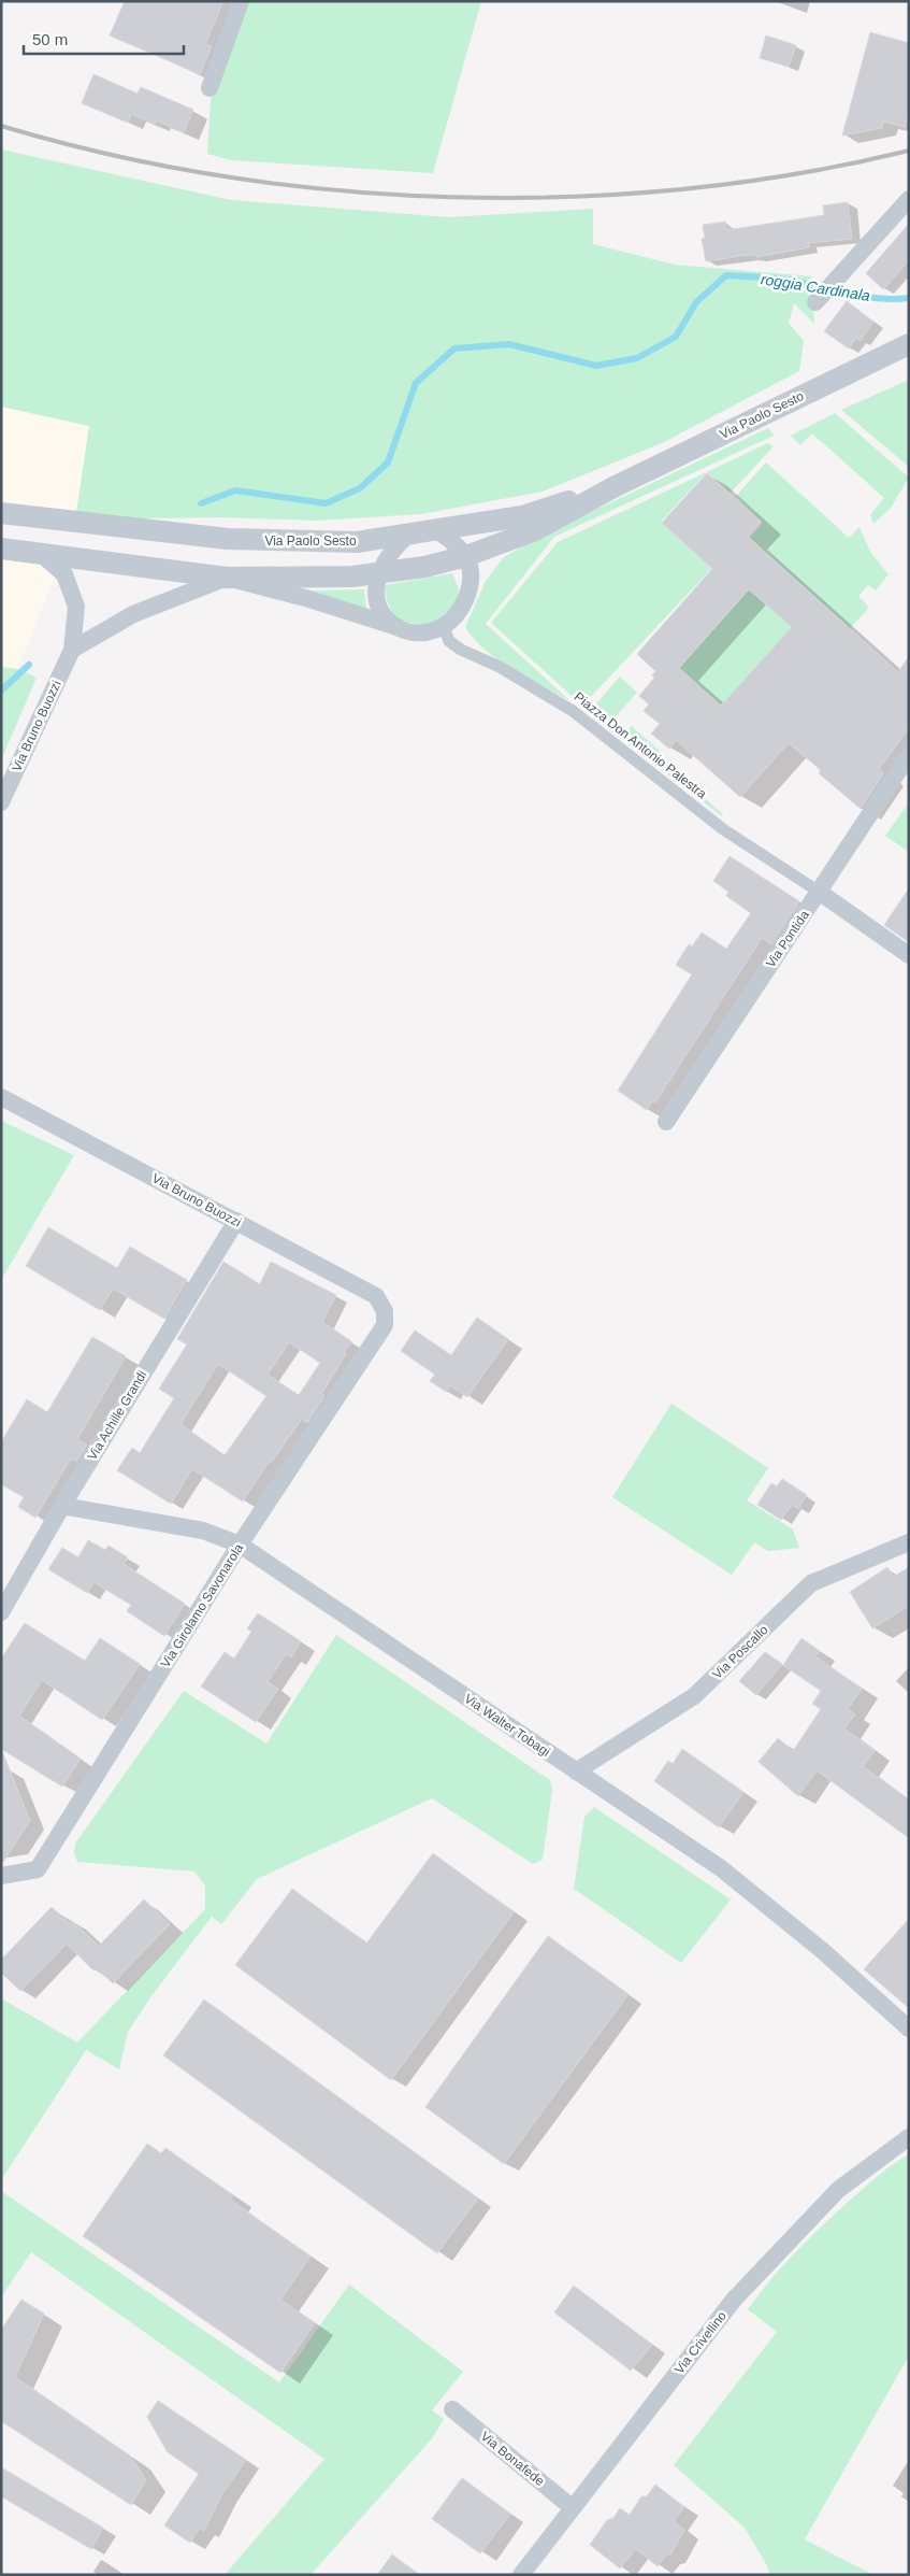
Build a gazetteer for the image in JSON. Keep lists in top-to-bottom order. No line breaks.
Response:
{"streets":{"street":["Via Paolo Sesto","Via Bruno Buozzi","Piazza Don Antonio Palestra","Via Pontida","Via Achille Grandi","Via Girolamo Savonarola","Via Poscallo","Via Walter Tobagi","Via Crivellino","Via Bonafede"]},"crossings":[["Via Paolo Sesto","Via Bruno Buozzi"],["Via Paolo Sesto","Piazza Don Antonio Palestra"],["Via Bruno Buozzi","Via Achille Grandi"],["Via Bruno Buozzi","Via Girolamo Savonarola"],["Piazza Don Antonio Palestra","Via Pontida"],["Via Achille Grandi","Via Walter Tobagi"],["Via Girolamo Savonarola","Via Walter Tobagi"],["Via Poscallo","Via Walter Tobagi"],["Via Crivellino","Via Bonafede"]],"water":["roggia Cardinala"],"scale_bar":"50 m"}
